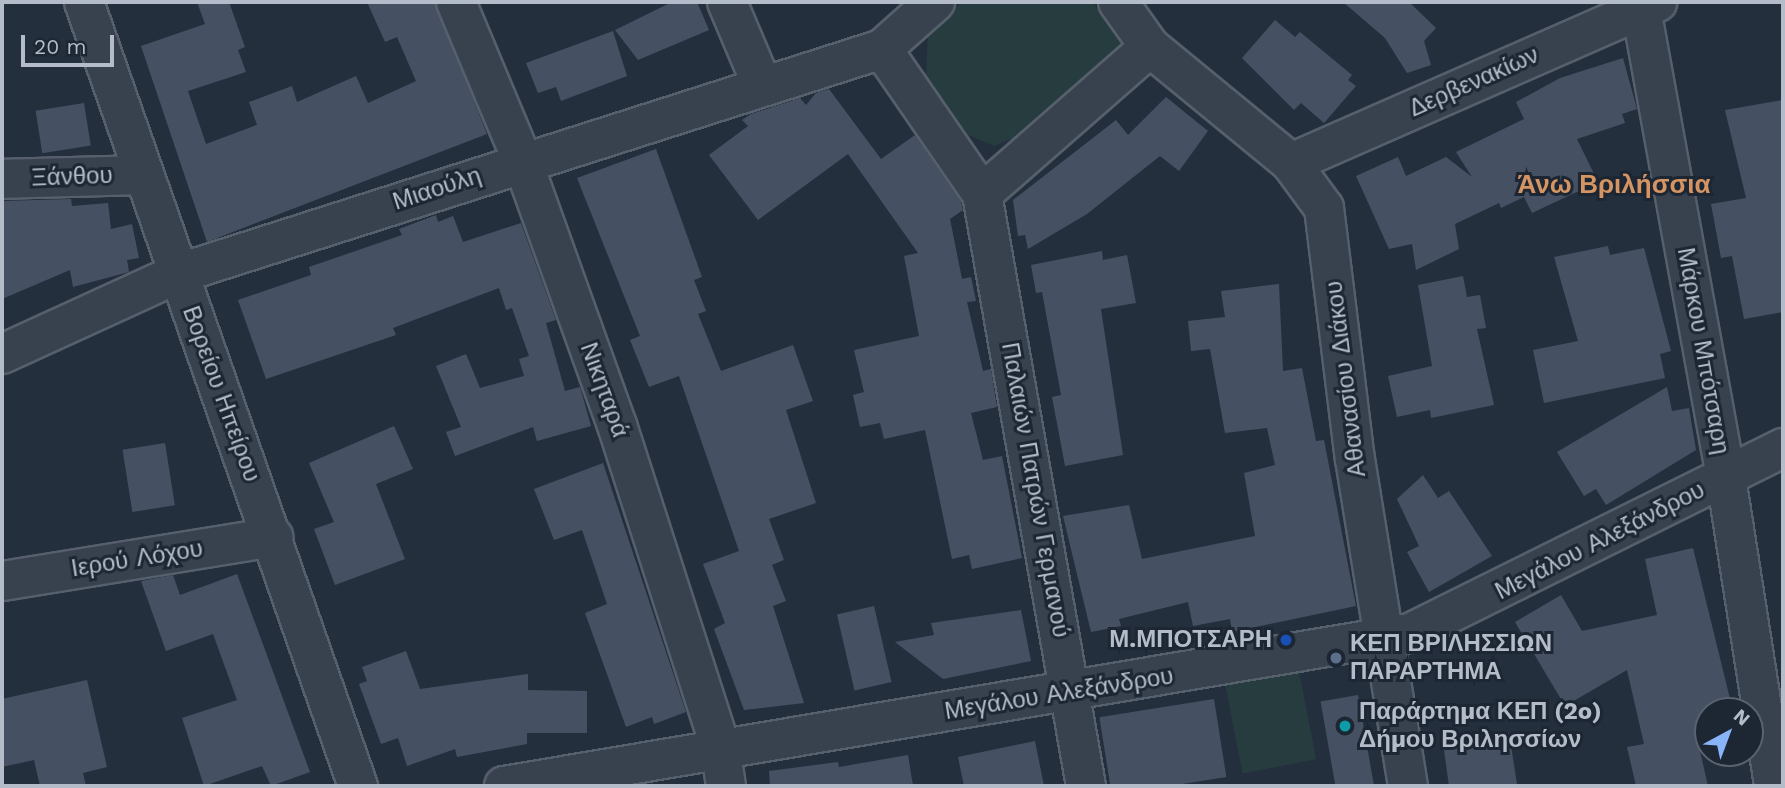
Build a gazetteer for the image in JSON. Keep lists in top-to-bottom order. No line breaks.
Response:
{"streets":{"street":["Δερβενακίων","Ξάνθου","Μιαούλη","Μάρκου Μπότσαρη","Αθανασίου Διάκου","Νικηταρά","Βορείου Ηπείρου","Παλαιών Πατρών Γερμανού","Μεγάλου Αλεξάνδρου","Ιερού Λόχου"]},"crossings":[["Δερβενακίων","Μάρκου Μπότσαρη"],["Δερβενακίων","Αθανασίου Διάκου"],["Ξάνθου","Βορείου Ηπείρου"],["Μιαούλη","Νικηταρά"],["Μιαούλη","Βορείου Ηπείρου"],["Μάρκου Μπότσαρη","Μεγάλου Αλεξάνδρου"],["Αθανασίου Διάκου","Μεγάλου Αλεξάνδρου"],["Νικηταρά","Μεγάλου Αλεξάνδρου"],["Βορείου Ηπείρου","Ιερού Λόχου"],["Παλαιών Πατρών Γερμανού","Μεγάλου Αλεξάνδρου"]],"districts":["Άνω Βριλήσσια"],"places":["Μ.ΜΠΟΤΣΑΡΗ","ΚΕΠ ΒΡΙΛΗΣΣΙΩΝ ΠΑΡΑΡΤΗΜΑ","Παράρτημα ΚΕΠ (2o) Δήμου Βριλησσίων"],"scale_bar":"20 m","north":"top right"}
